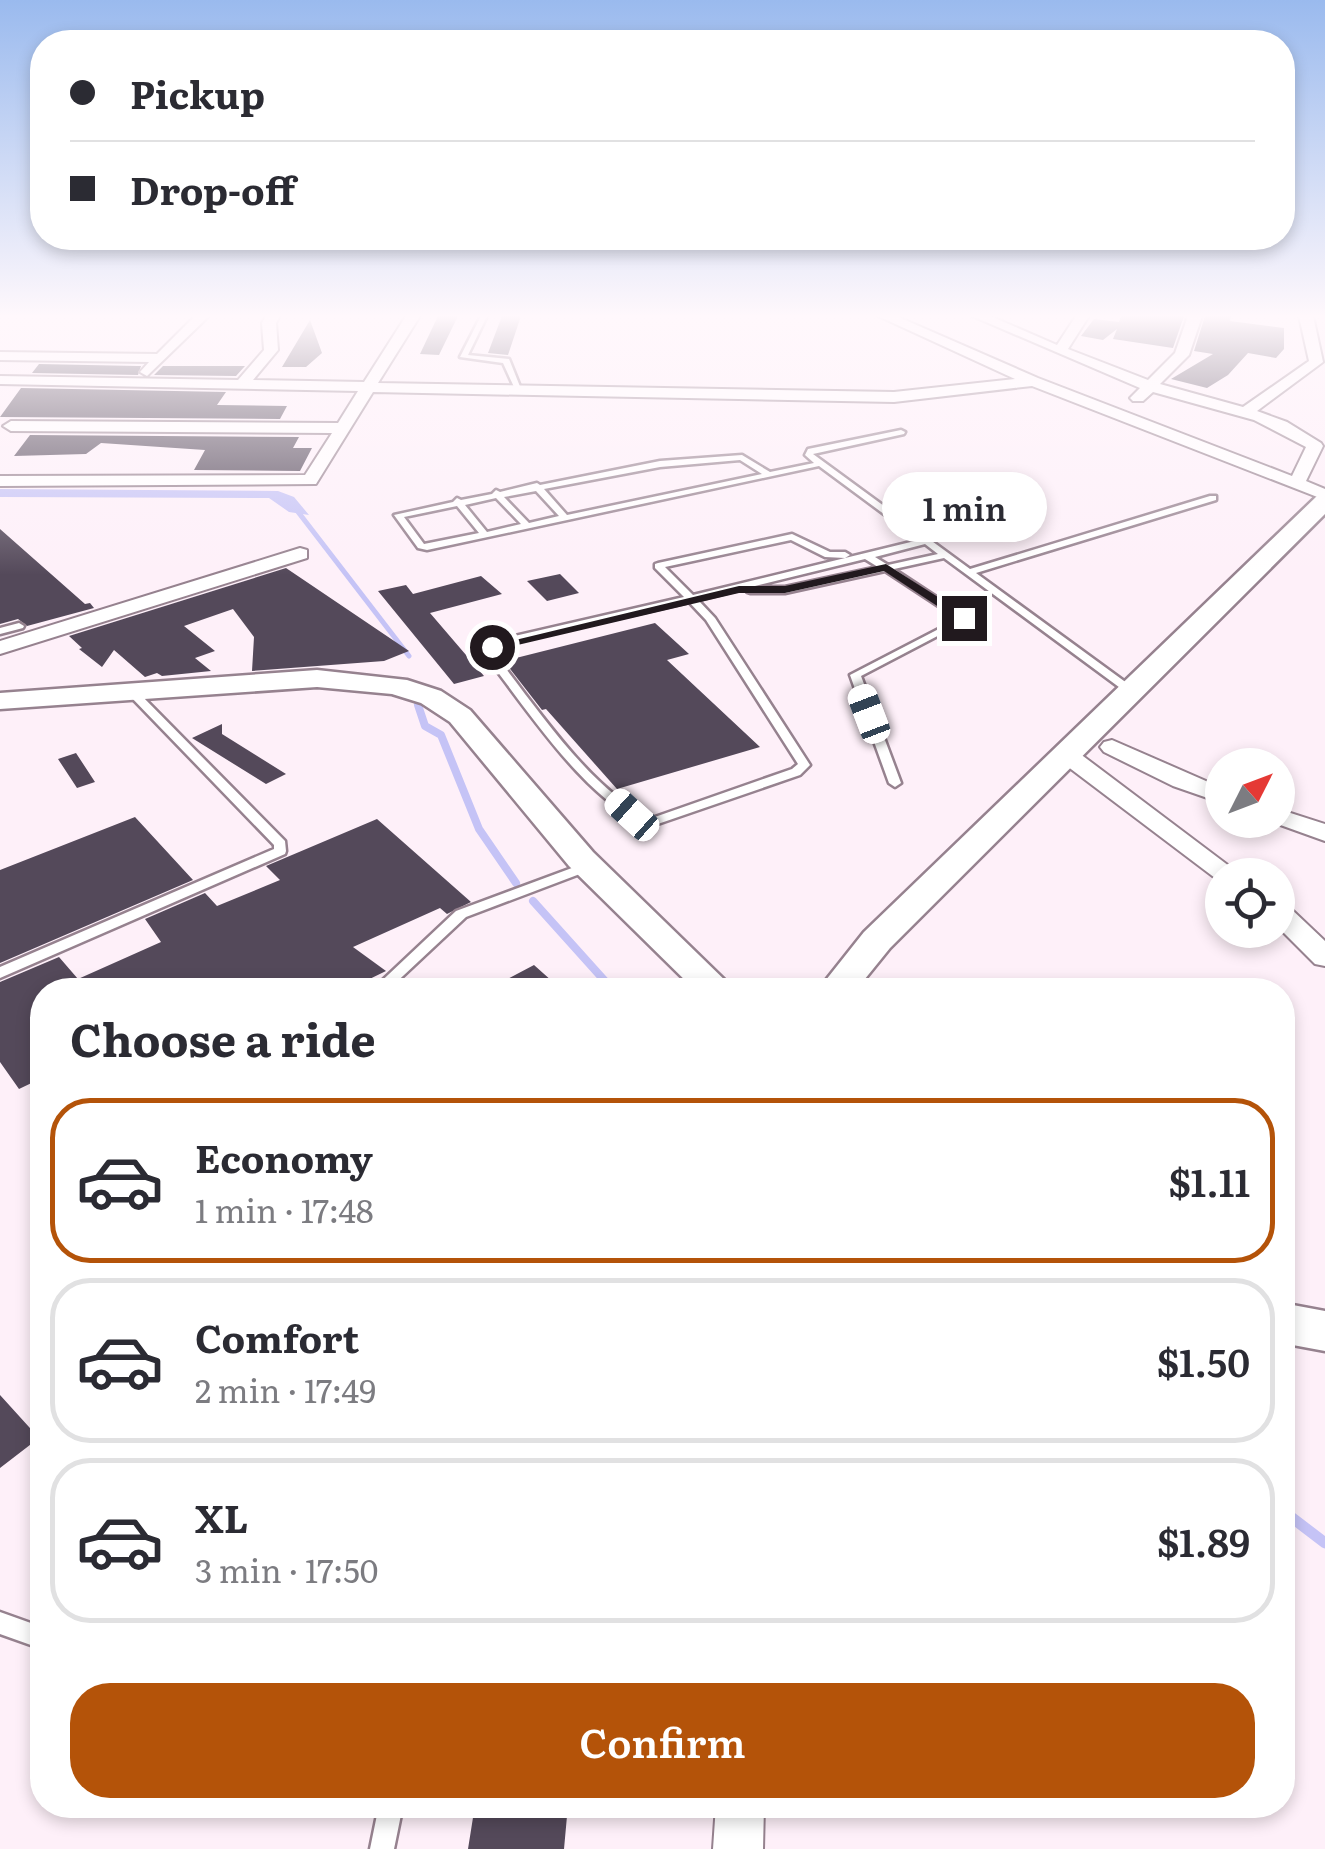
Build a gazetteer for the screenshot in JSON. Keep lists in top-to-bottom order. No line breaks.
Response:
{"north":"top right","page":{"banner":["Pickup","Drop-off"],"bubble":"1 min","heading":"Choose a ride","list":[{"name":"Economy","note":"1 min · 17:48","value":"$1.11"},{"name":"Comfort","note":"2 min · 17:49","value":"$1.50"},{"name":"XL","note":"3 min · 17:50","value":"$1.89"}],"buttons":"Confirm"}}
